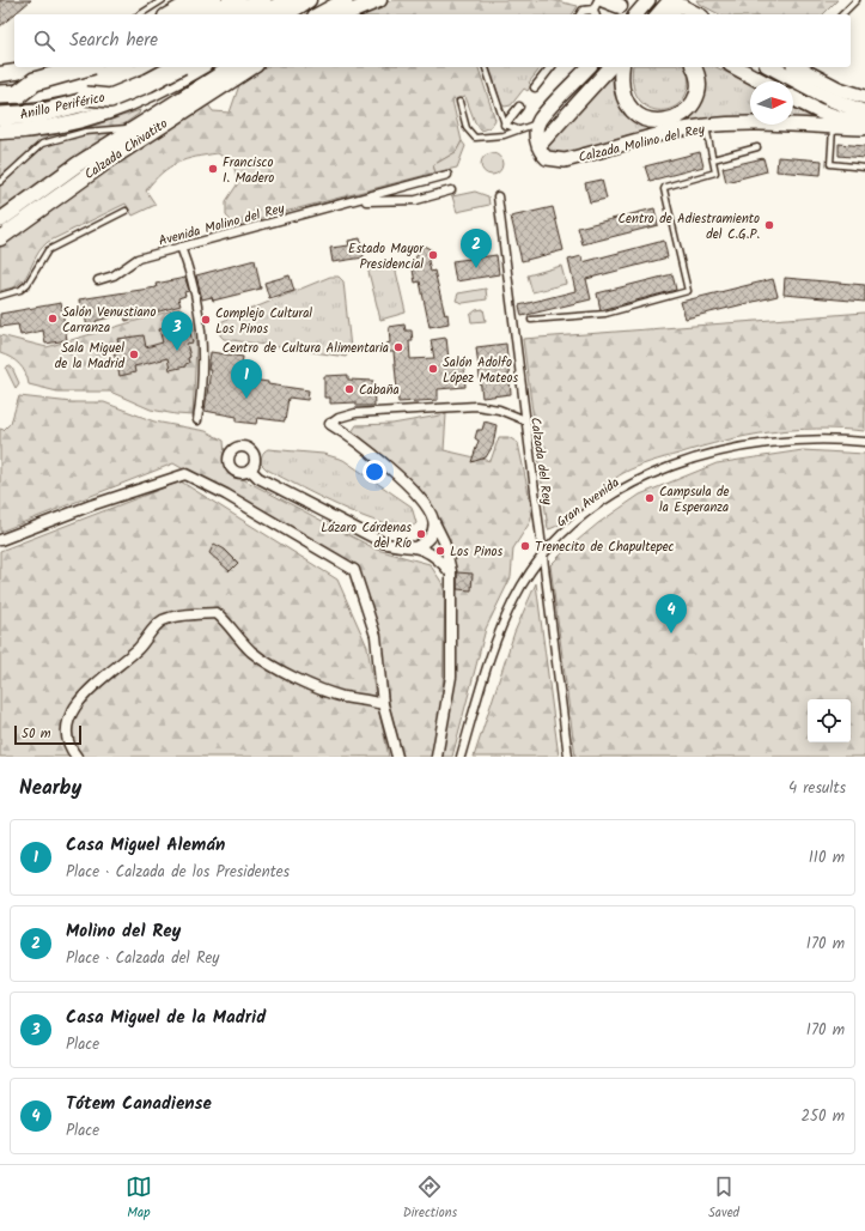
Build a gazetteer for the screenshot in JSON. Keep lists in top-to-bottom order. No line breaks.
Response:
{"streets":{"highway":["Anillo Periférico"],"main road":["Calzada Chivatito"],"street":["Calzada Molino del Rey","Avenida Molino del Rey","Calzada del Rey","Gran Avenida"]},"crossings":[["Calzada del Rey","Gran Avenida"]],"places":["Francisco I. Madero","Centro de Adiestramiento del C.G.P.","Estado Mayor Presidencial","Salón Venustiano Carranza","Complejo Cultural Los Pinos","Centro de Cultura Alimentaria","Sala Miguel de la Madrid","Salón Adolfo López Mateos","Cabaña","Campsula de la Esperanza","Lázaro Cárdenas del Río","Trenecito de Chapultepec","Los Pinos"],"scale_bar":"50 m","north":"right","page":{"search":"Search here","pins":["2","3","1","4"],"scale":"50 m","heading":["Nearby","4 results"],"list":[{"mark":"1","name":"Casa Miguel Alemán","note":"Place · Calzada de los Presidentes","value":"110 m"},{"mark":"2","name":"Molino del Rey","note":"Place · Calzada del Rey","value":"170 m"},{"mark":"3","name":"Casa Miguel de la Madrid","note":"Place","value":"170 m"},{"mark":"4","name":"Tótem Canadiense","note":"Place","value":"250 m"}],"nav":["Map","Directions","Saved"]}}
